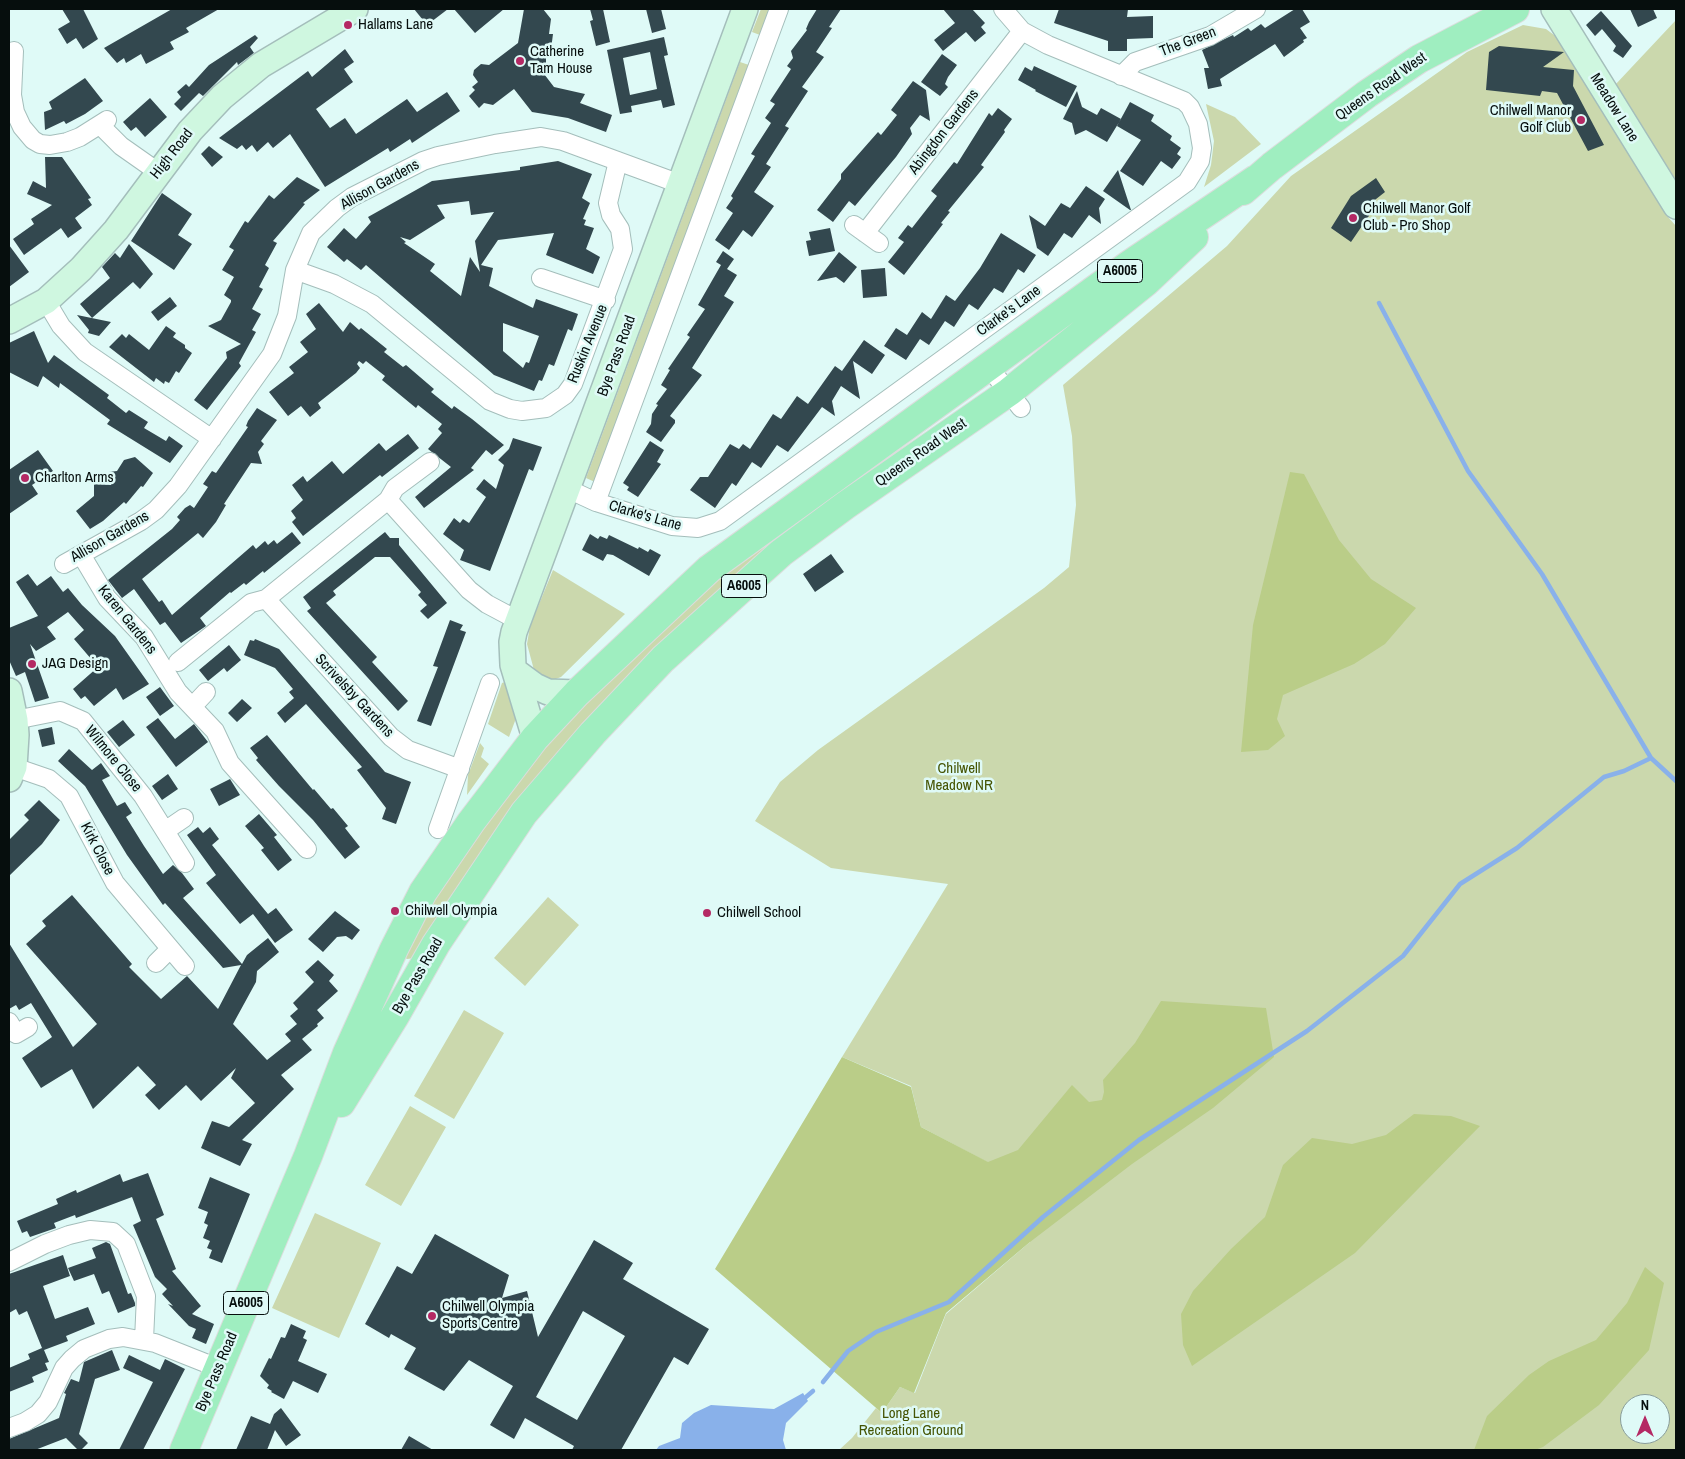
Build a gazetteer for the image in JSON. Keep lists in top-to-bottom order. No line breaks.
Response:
{"streets":{"main road":["Queens Road West","Meadow Lane","High Road","A6005","Bye Pass Road"],"street":["The Green","Abingdon Gardens","Allison Gardens","Clarke's Lane","Ruskin Avenue","Karen Gardens","Scrivelsby Gardens","Wilmore Close","Kirk Close"]},"crossings":[["The Green","Clarke's Lane"],["Queens Road West","Bye Pass Road"],["Abingdon Gardens","Clarke's Lane"],["Allison Gardens","Ruskin Avenue"],["Allison Gardens","Bye Pass Road"],["Allison Gardens","Karen Gardens"],["Clarke's Lane","Bye Pass Road"]],"parks":["Chilwell Meadow NR","Long Lane Recreation Ground"],"places":["Hallams Lane","Catherine Tam House","Chilwell Manor Golf Club","Chilwell Manor Golf Club - Pro Shop","Charlton Arms","JAG Design","Chilwell Olympia","Chilwell School","Chilwell Olympia Sports Centre"],"north":"top"}
